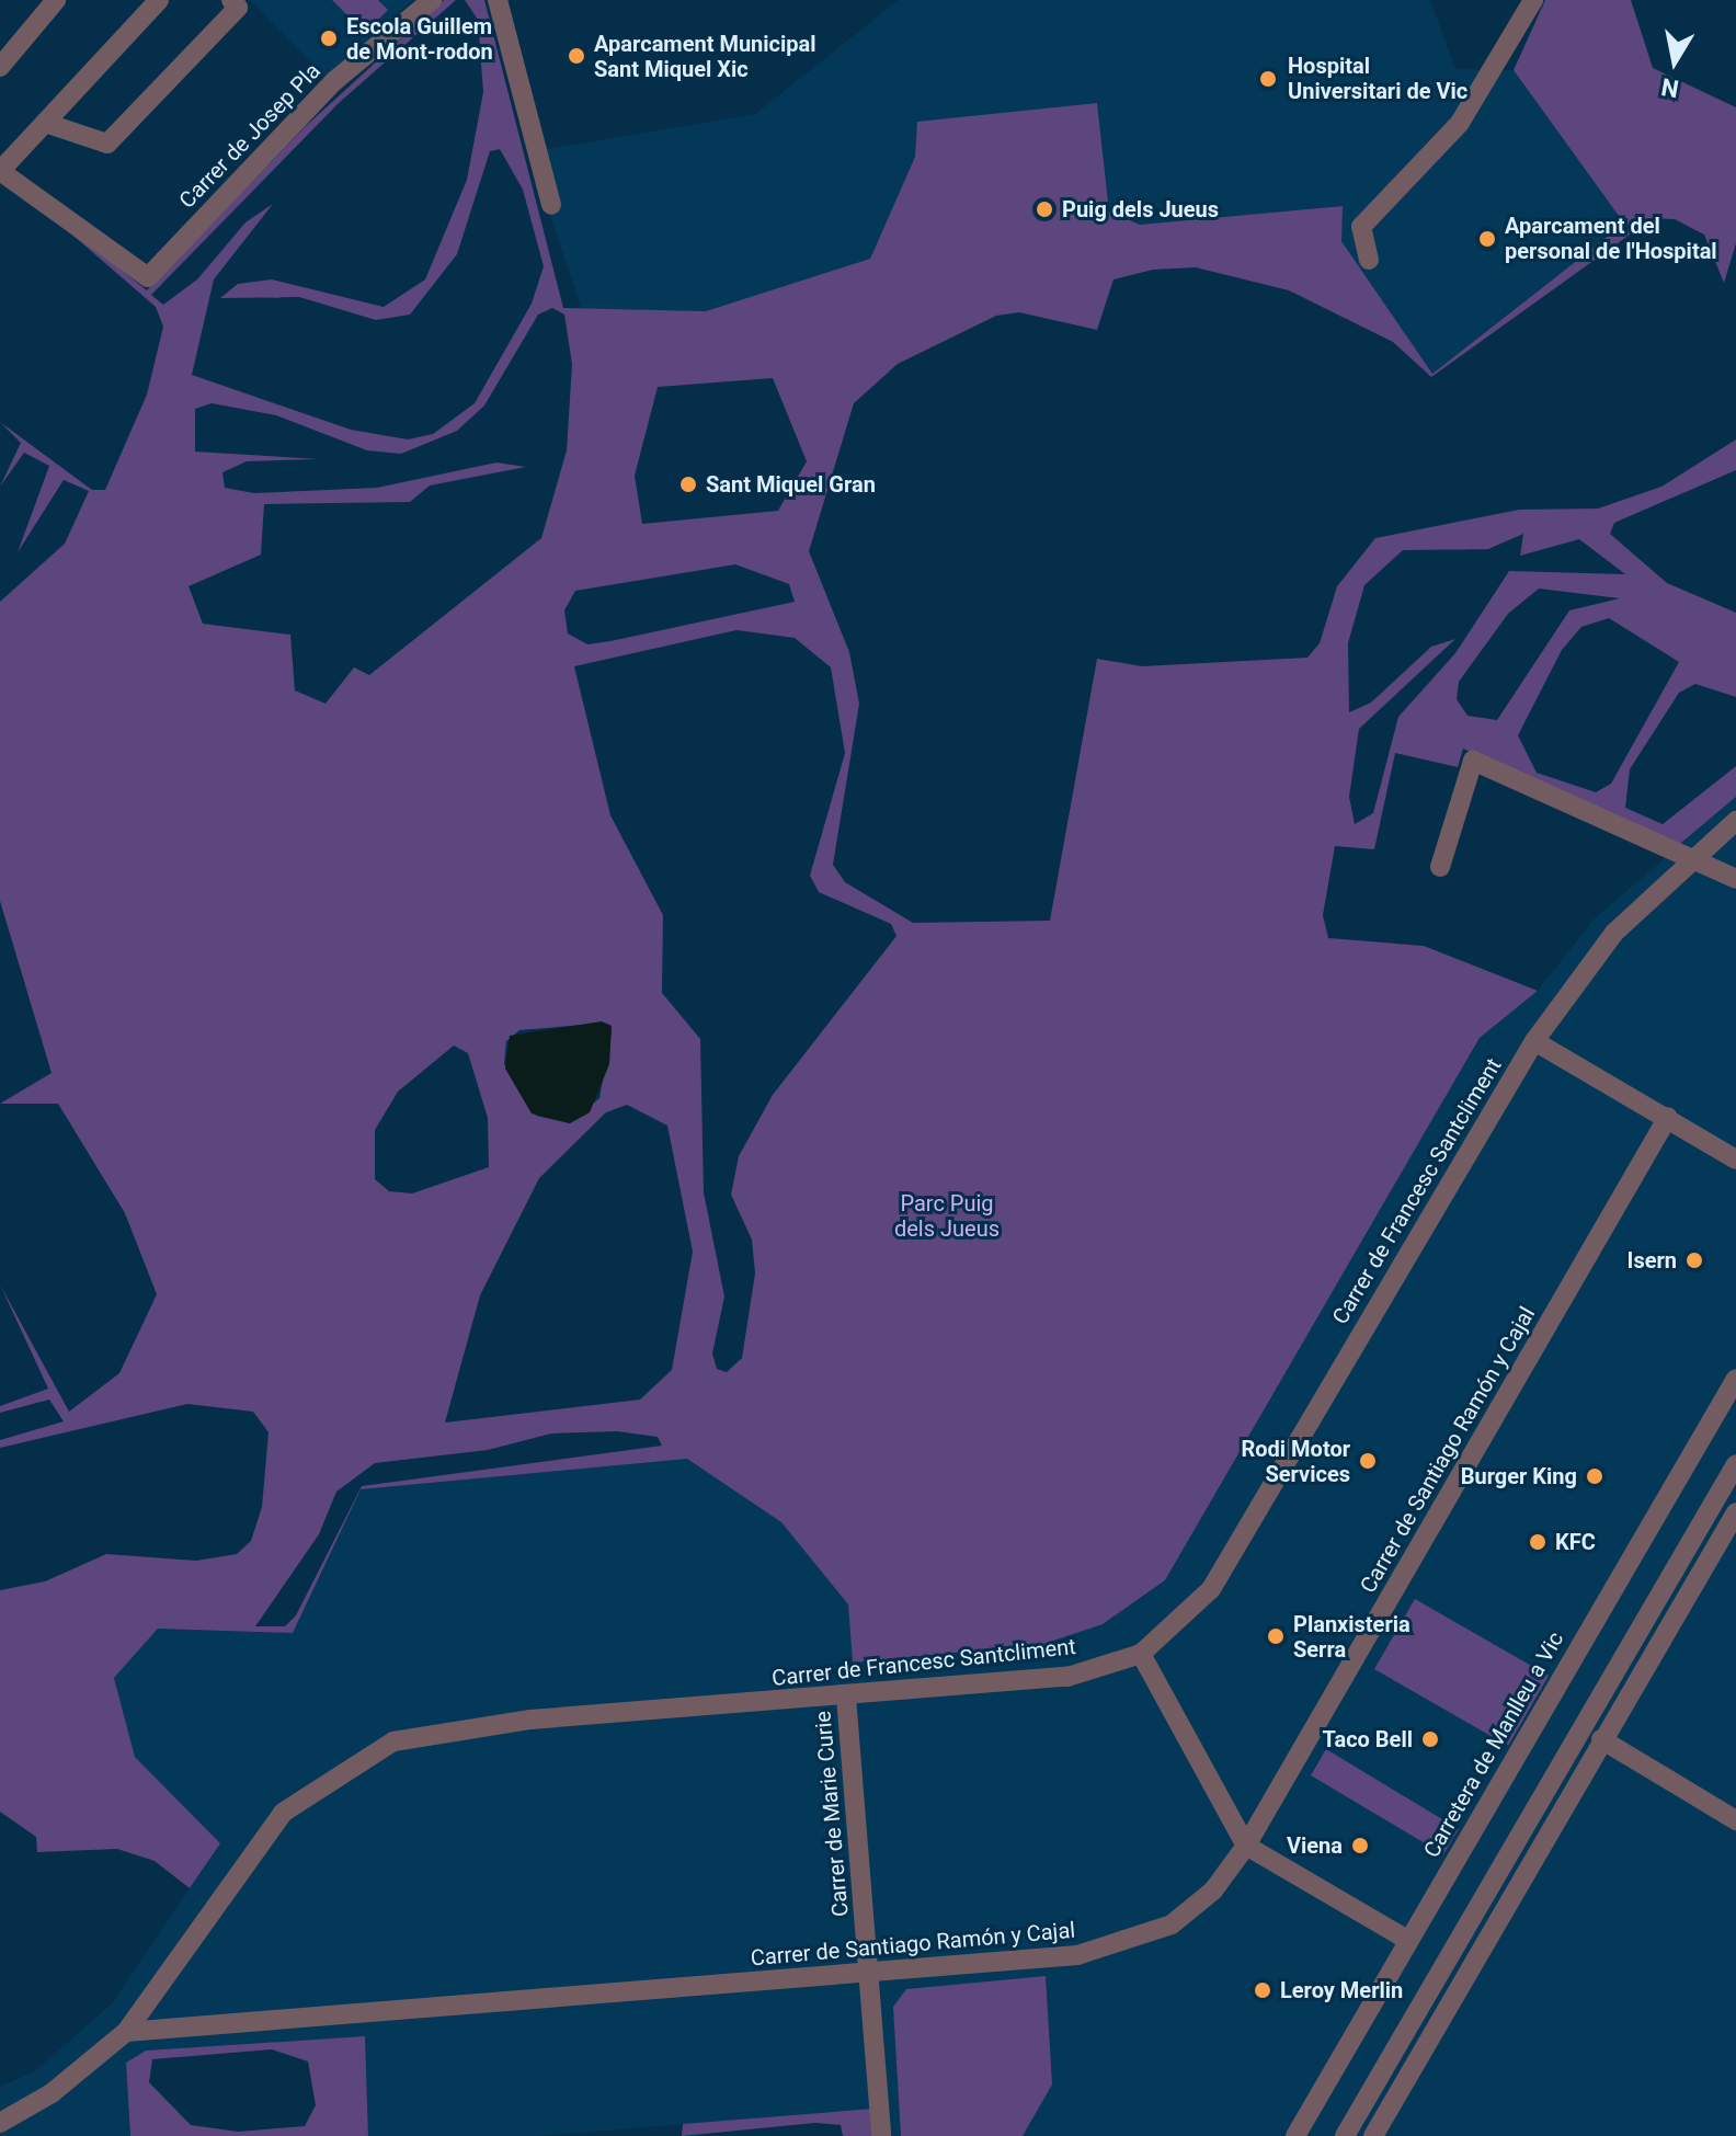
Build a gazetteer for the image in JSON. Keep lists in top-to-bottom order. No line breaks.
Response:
{"streets":{"street":["Carrer de Josep Pla","Carrer de Francesc Santcliment","Carrer de Santiago Ramón y Cajal","Carretera de Manlleu a Vic","Carrer de Marie Curie"]},"crossings":[["Carrer de Francesc Santcliment","Carrer de Santiago Ramón y Cajal"],["Carrer de Francesc Santcliment","Carrer de Marie Curie"],["Carrer de Santiago Ramón y Cajal","Carrer de Marie Curie"]],"parks":["Parc Puig dels Jueus"],"places":["Escola Guillem de Mont-rodon","Aparcament Municipal Sant Miquel Xic","Hospital Universitari de Vic","Puig dels Jueus","Aparcament del personal de l'Hospital","Sant Miquel Gran","Isern","Rodi Motor Services","Burger King","KFC","Planxisteria Serra","Taco Bell","Viena","Leroy Merlin"],"north":"bottom"}
